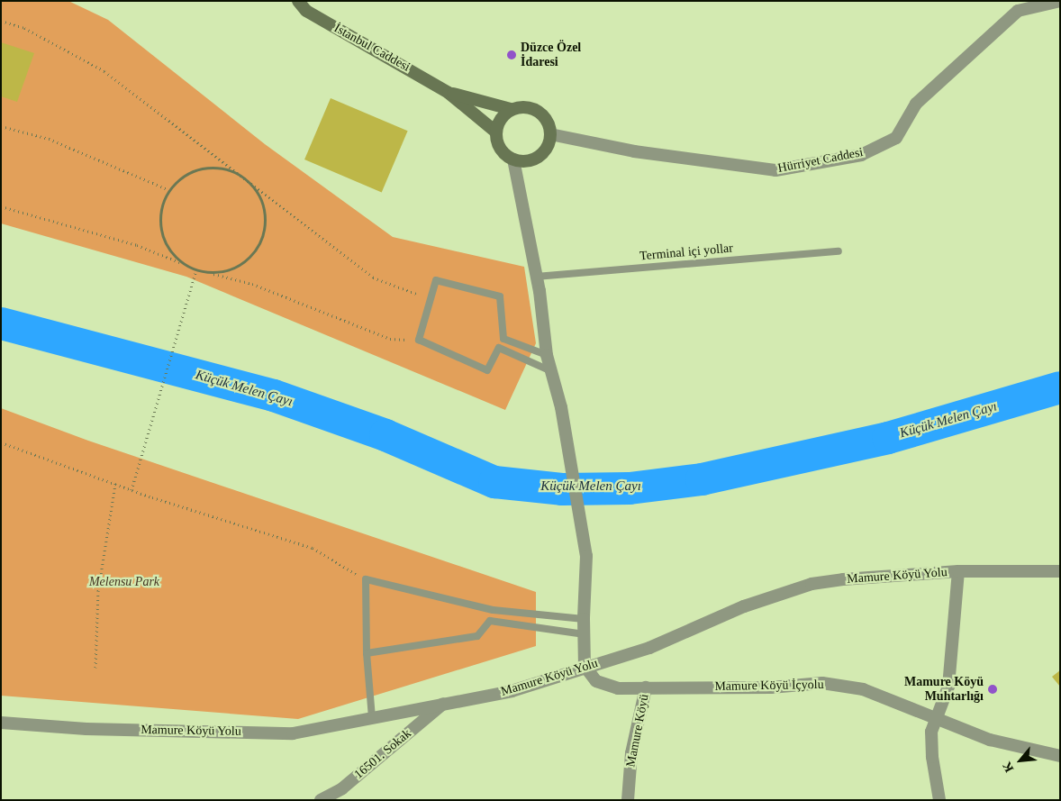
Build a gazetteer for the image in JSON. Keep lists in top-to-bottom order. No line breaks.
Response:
{"streets":{"main road":["İstanbul Caddesi"],"street":["Hürriyet Caddesi","Mamure Köyü Yolu","Mamure Köyü İçyolu","Mamure Köyü","16501. Sokak"],"lane":["Terminal içi yollar"]},"crossings":[["Mamure Köyü Yolu","Mamure Köyü İçyolu"],["Mamure Köyü Yolu","16501. Sokak"],["Mamure Köyü İçyolu","Mamure Köyü"]],"water":["Küçük Melen Çayı"],"parks":["Melensu Park"],"places":["Düzce Özel İdaresi","Mamure Köyü Muhtarlığı"],"north":"bottom left"}
